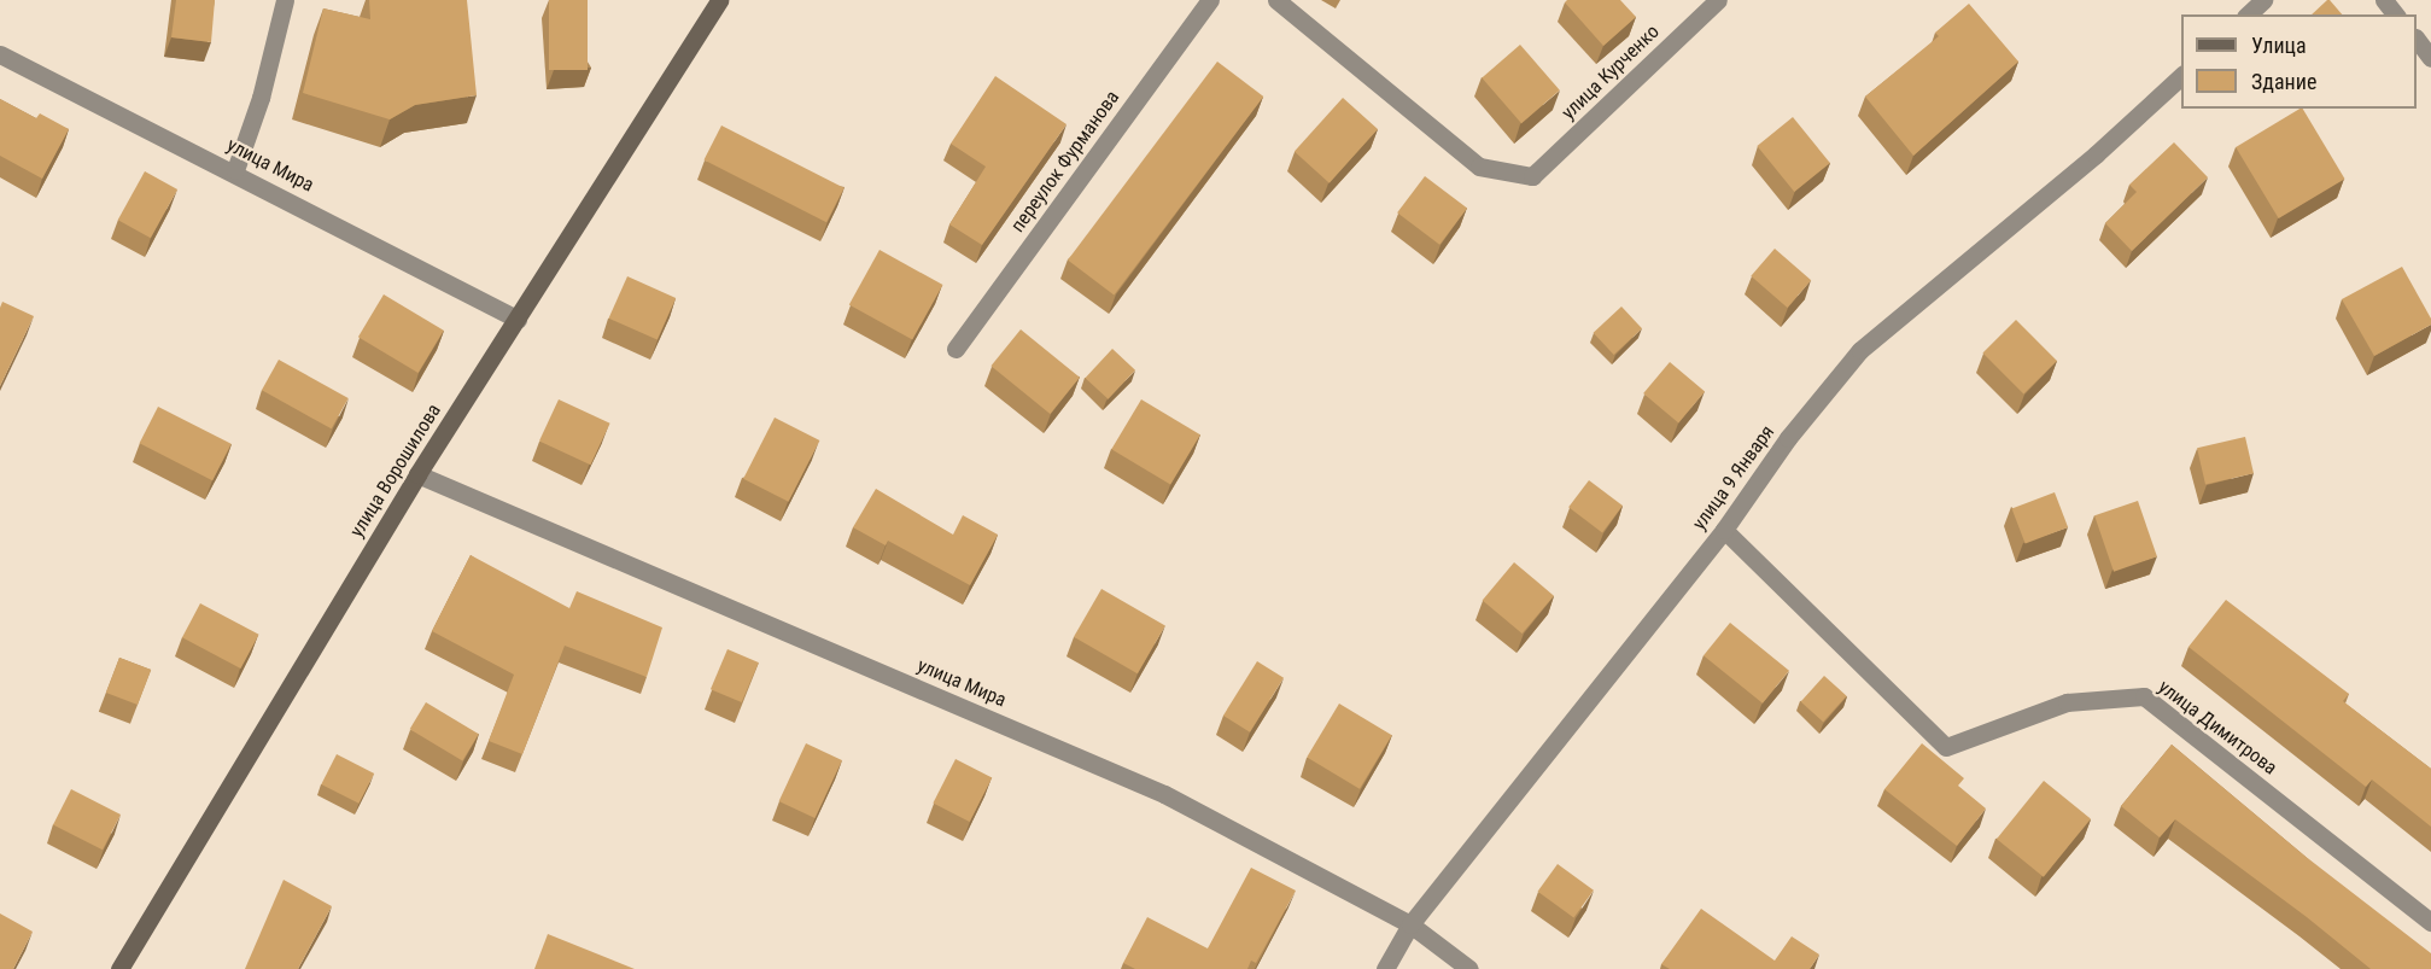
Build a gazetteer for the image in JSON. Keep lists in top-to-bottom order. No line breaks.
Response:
{"streets":{"main road":["улица Ворошилова"],"street":["улица Курченко","переулок Фурманова","улица Мира","улица 9 Января","улица Димитрова"]},"crossings":[["улица Мира","улица Ворошилова"],["улица Мира","улица 9 Января"],["улица 9 Января","улица Димитрова"]],"legend":["Улица","Здание"]}
